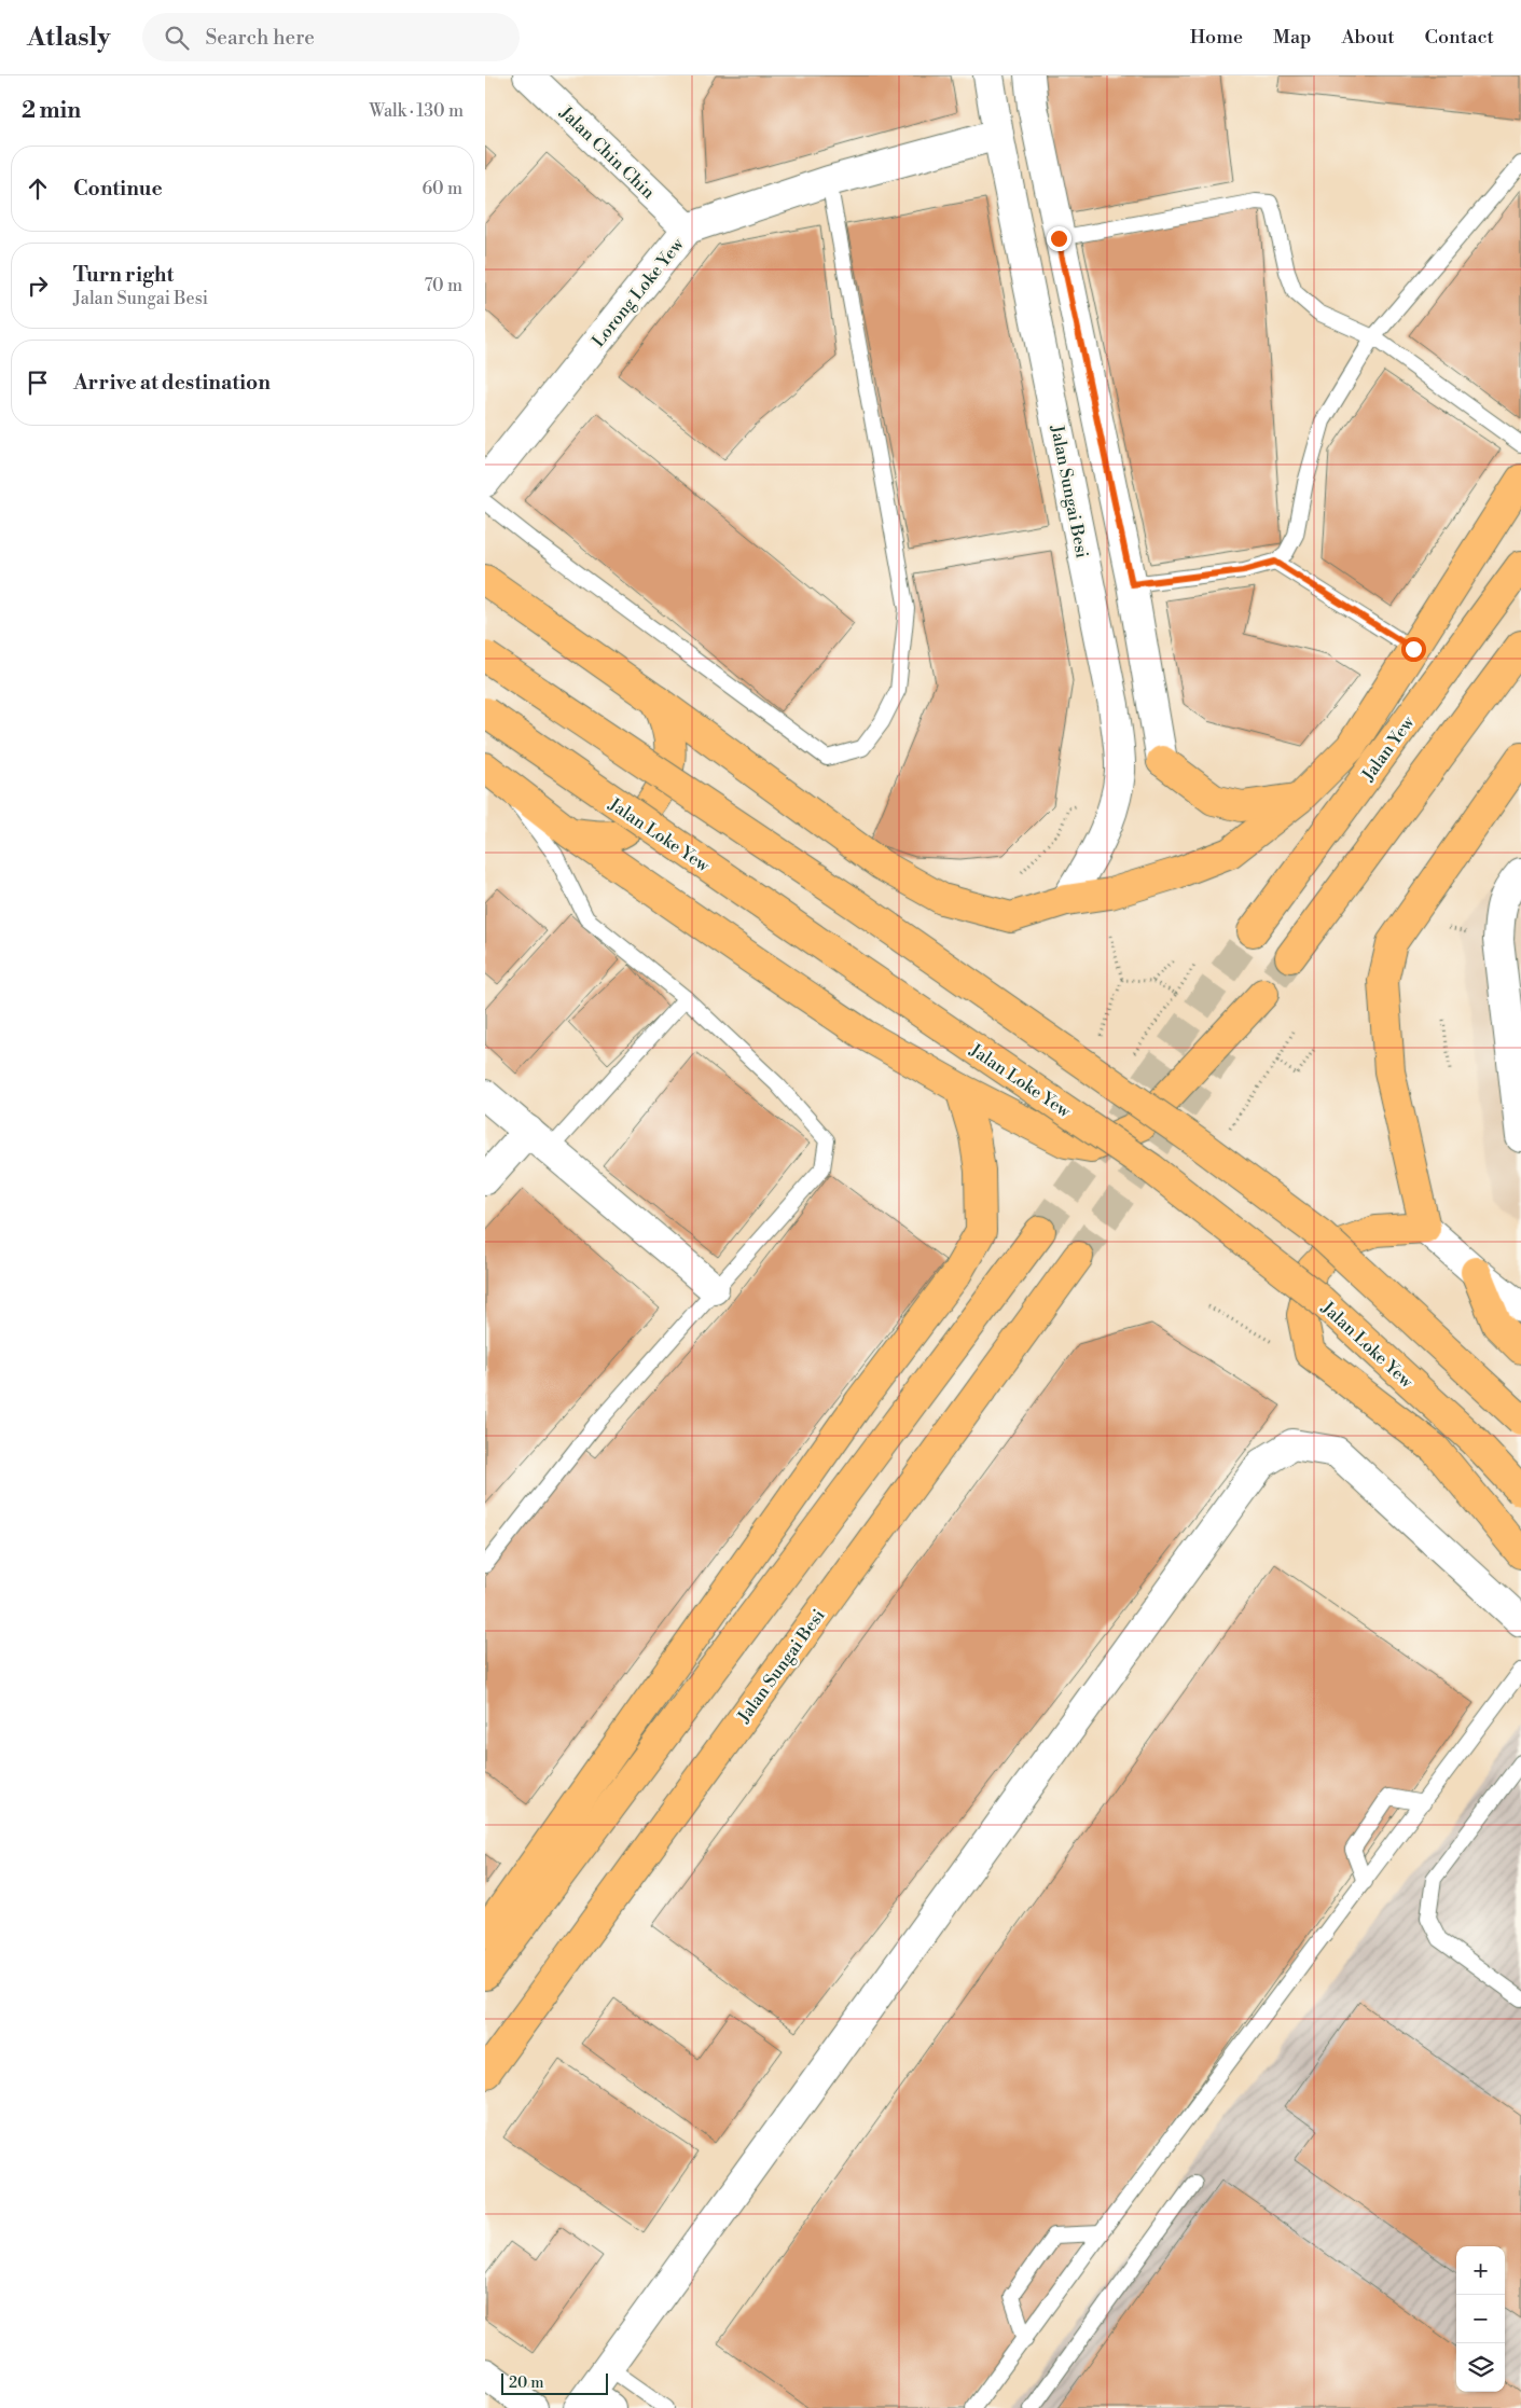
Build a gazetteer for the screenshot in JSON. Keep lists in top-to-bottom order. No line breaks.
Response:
{"streets":{"main road":["Jalan Sungai Besi","Jalan Yew","Jalan Loke Yew"],"street":["Jalan Chin Chin","Lorong Loke Yew"]},"crossings":[["Jalan Chin Chin","Lorong Loke Yew"],["Lorong Loke Yew","Jalan Sungai Besi"]],"scale_bar":"20 m","page":{"header":"Atlasly","search":"Search here","nav":["Home","Map","About","Contact"],"heading":["2 min","Walk · 130 m"],"list":[["Continue","60 m"],["Turn right","Jalan Sungai Besi","70 m"],"Arrive at destination"],"map_buttons":["+","−"],"scale":"20 m"}}
